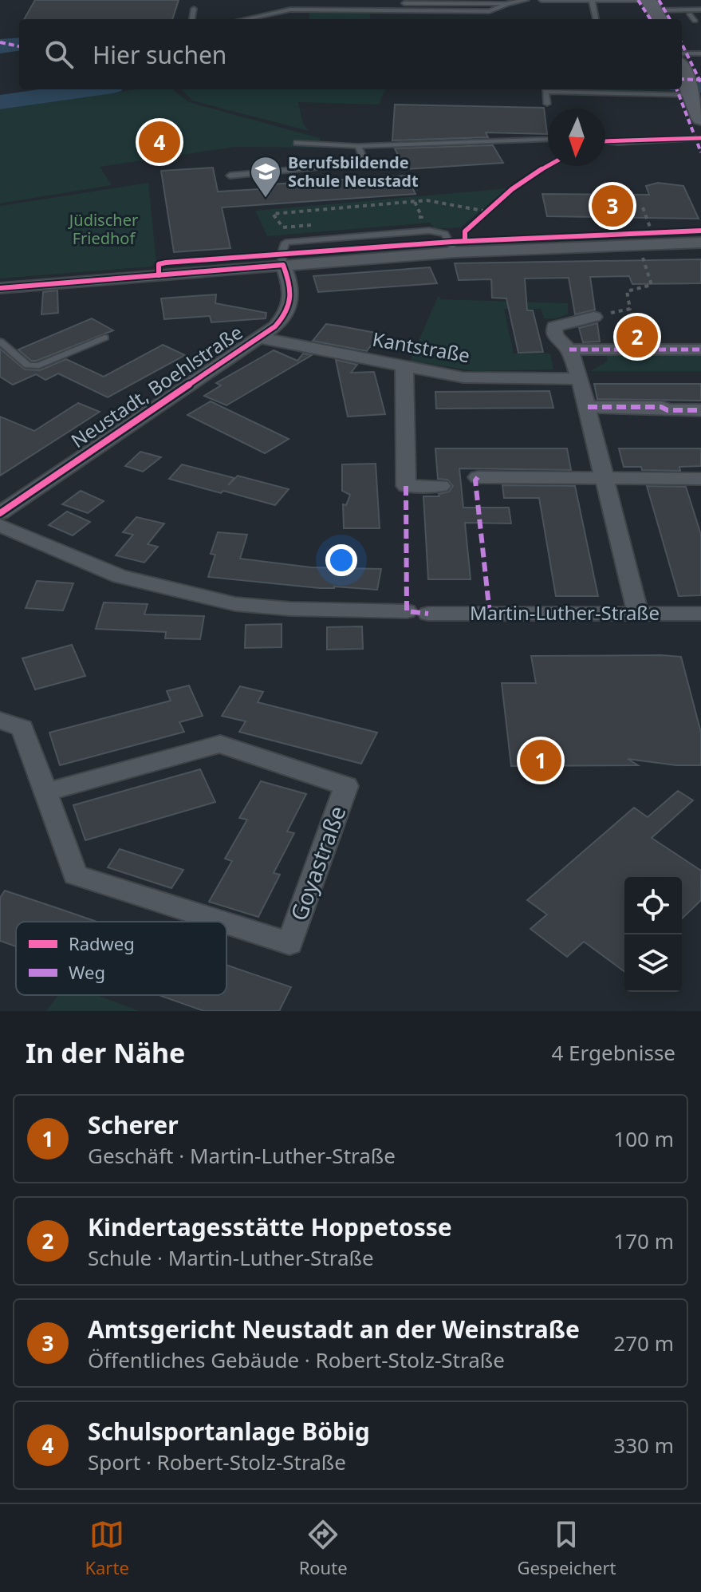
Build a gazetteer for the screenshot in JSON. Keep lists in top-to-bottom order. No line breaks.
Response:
{"streets":{"street":["Kantstraße","Neustadt, Boehlstraße","Martin-Luther-Straße","Goyastraße"]},"crossings":[["Kantstraße","Neustadt, Boehlstraße"]],"parks":["Jüdischer Friedhof"],"places":{"school or university":["Berufsbildende Schule Neustadt"]},"legend":["Radweg","Weg"],"north":"bottom","page":{"search":"Hier suchen","pins":["4","3","2","1"],"heading":["In der Nähe","4 Ergebnisse"],"list":[{"mark":"1","name":"Scherer","note":"Geschäft · Martin-Luther-Straße","value":"100 m"},{"mark":"2","name":"Kindertagesstätte Hoppetosse","note":"Schule · Martin-Luther-Straße","value":"170 m"},{"mark":"3","name":"Amtsgericht Neustadt an der Weinstraße","note":"Öffentliches Gebäude · Robert-Stolz-Straße","value":"270 m"},{"mark":"4","name":"Schulsportanlage Böbig","note":"Sport · Robert-Stolz-Straße","value":"330 m"}],"nav":["Karte","Route","Gespeichert"]}}
